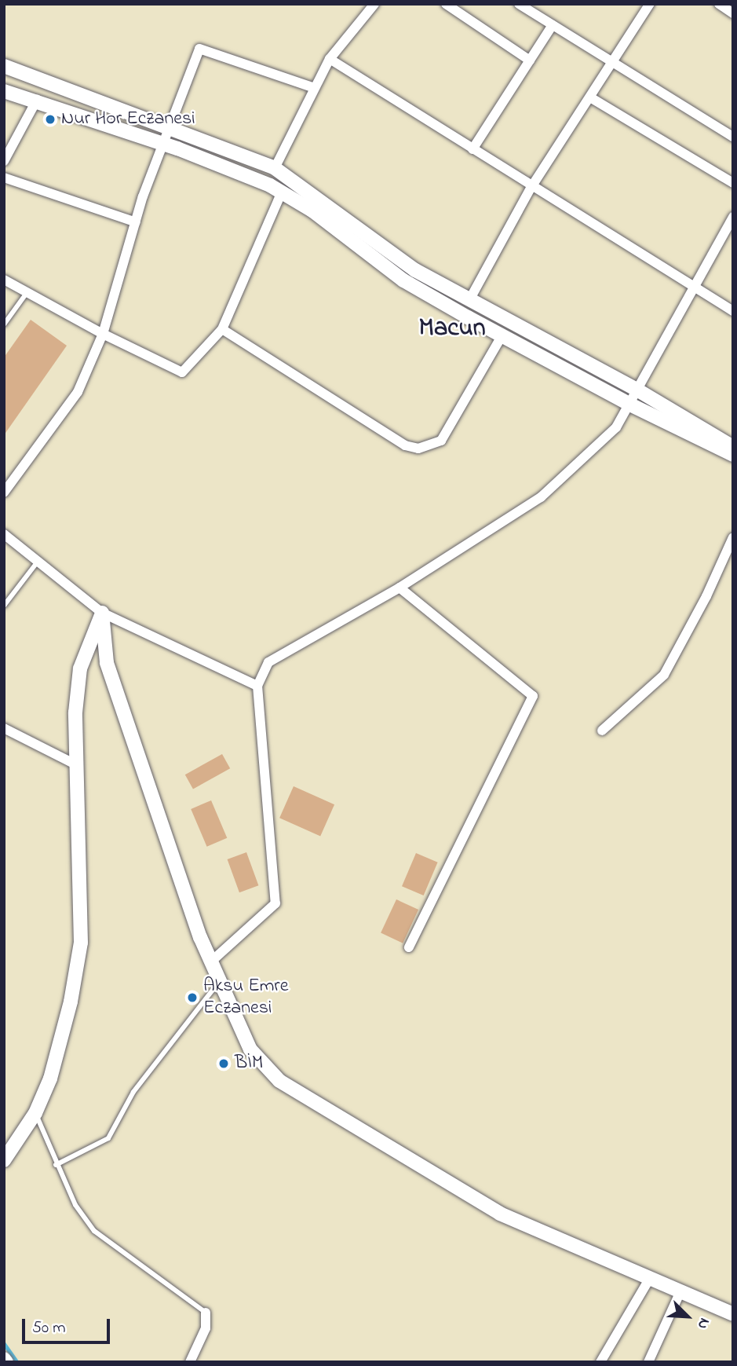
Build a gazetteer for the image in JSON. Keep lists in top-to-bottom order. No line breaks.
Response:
{"districts":["Macun"],"places":["Nur Hor Eczanesi","Aksu Emre Eczanesi","BİM"],"scale_bar":"50 m","north":"bottom right"}
